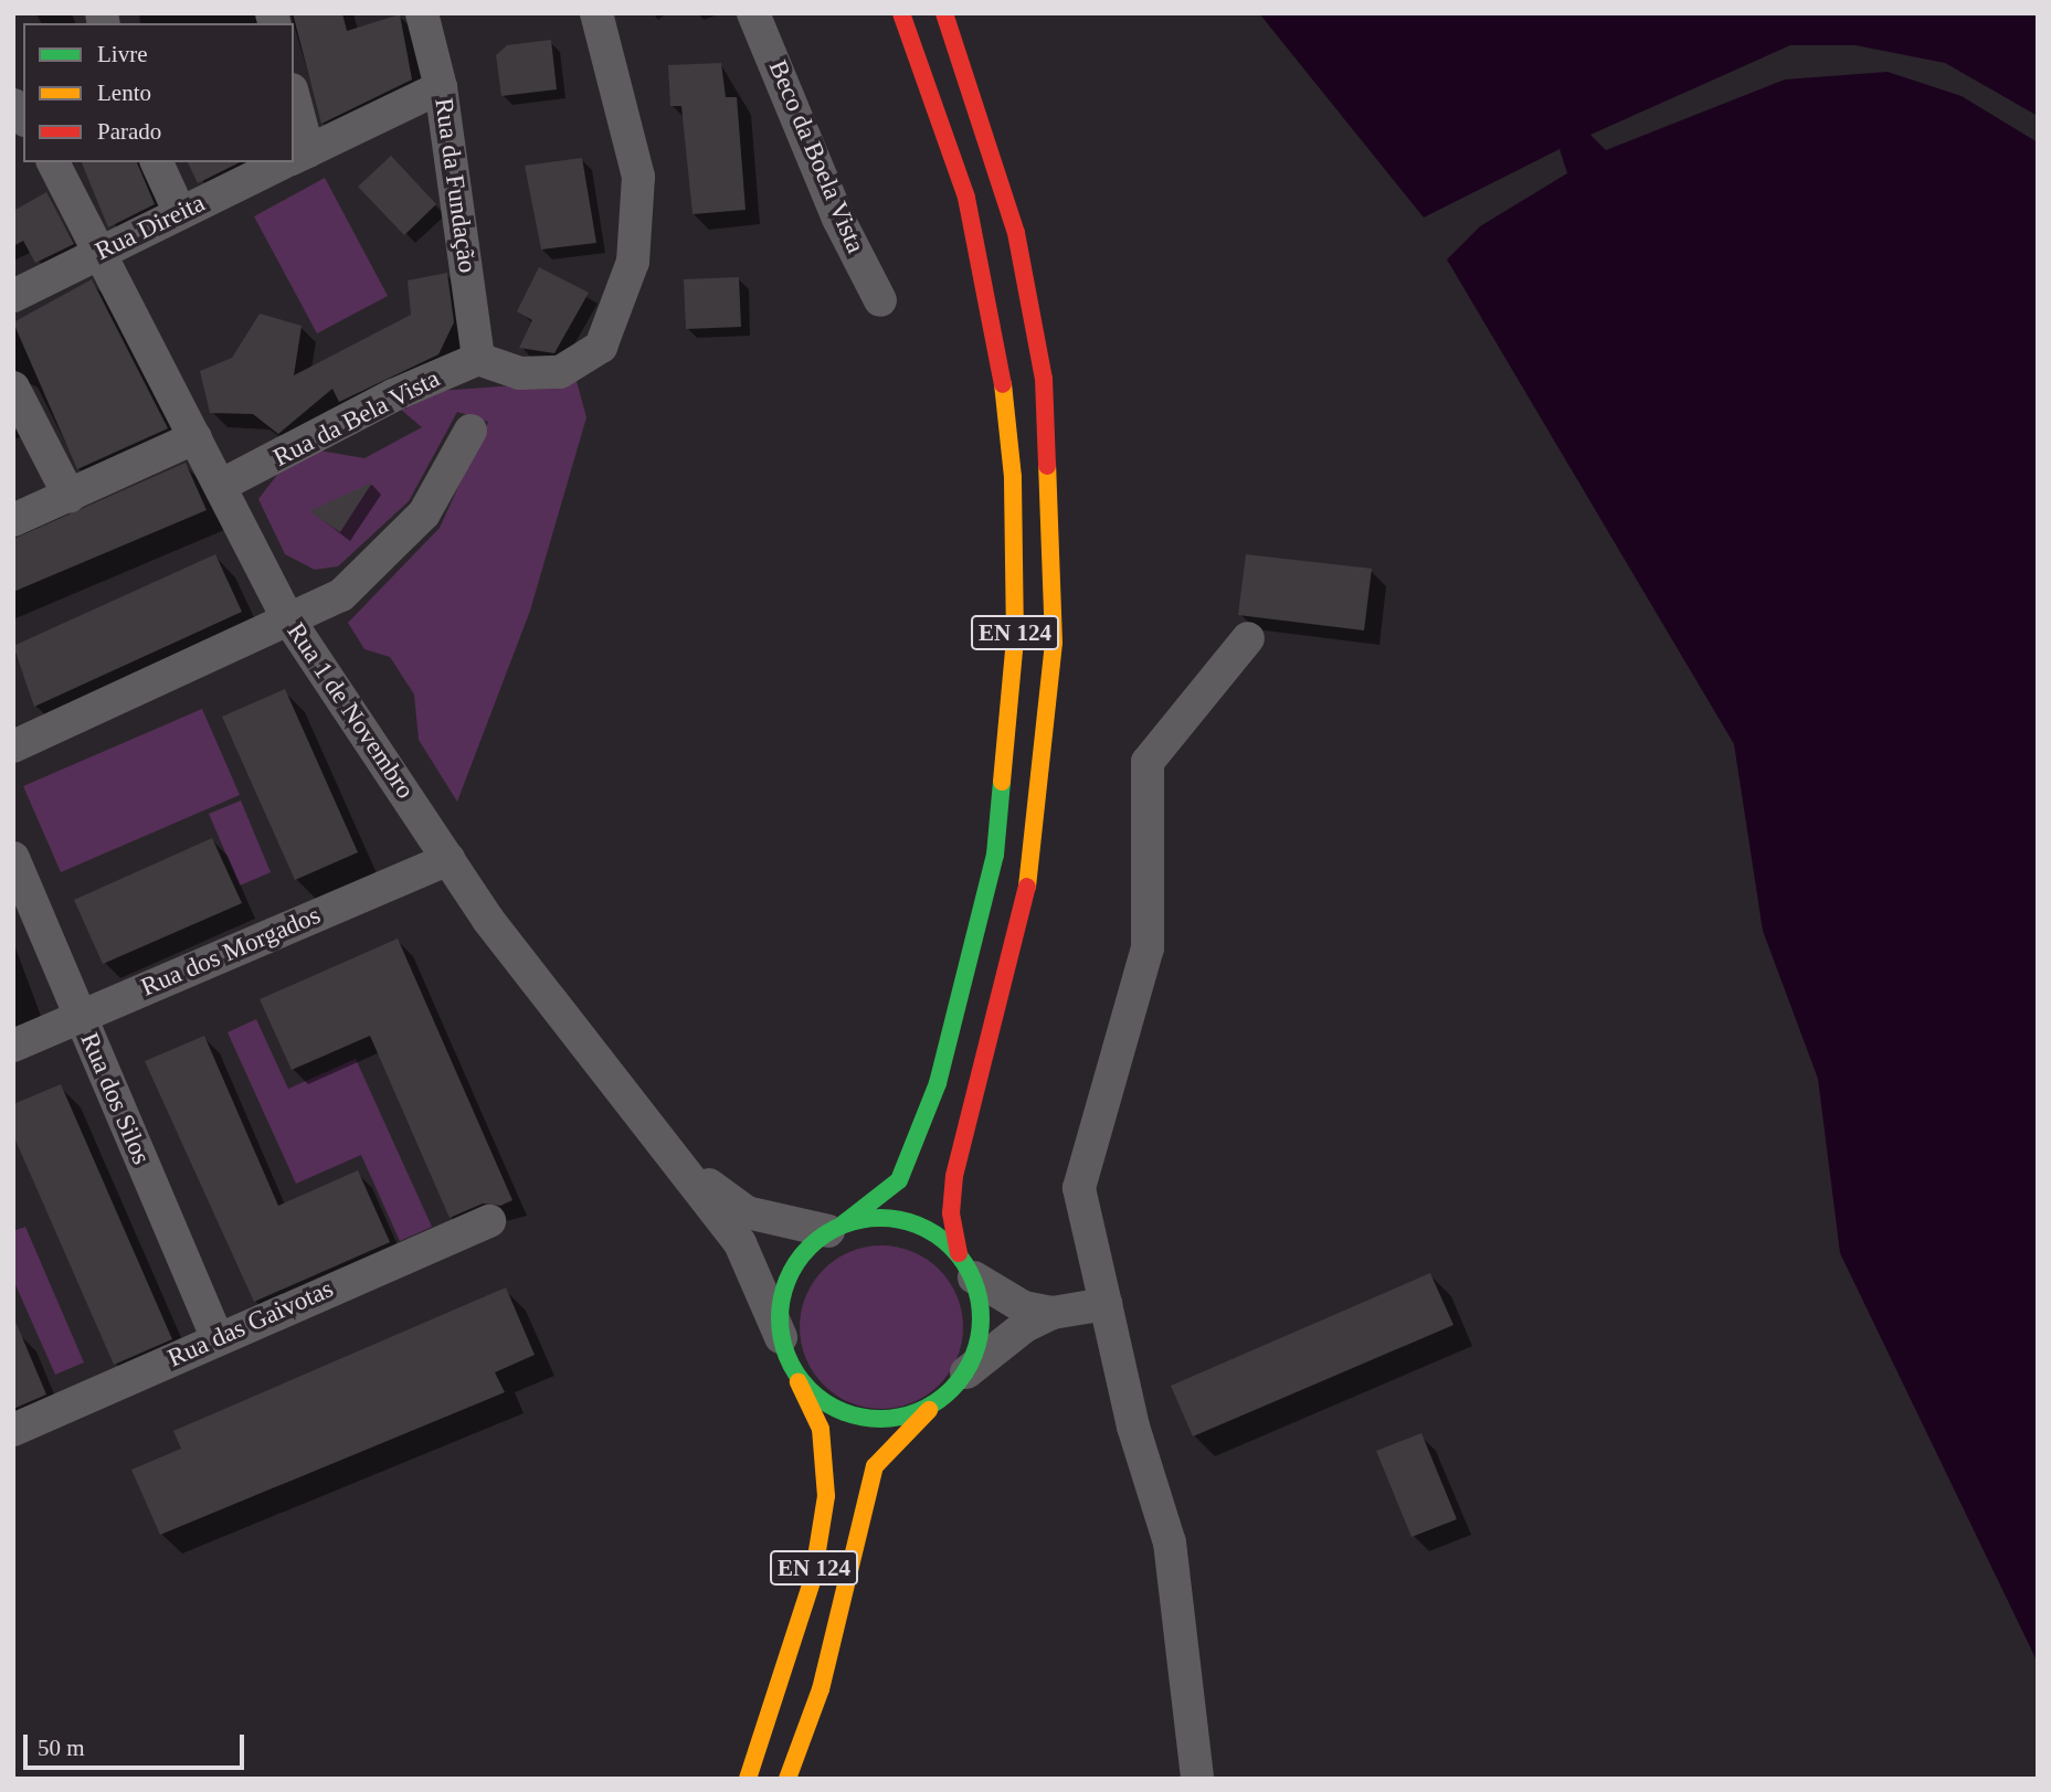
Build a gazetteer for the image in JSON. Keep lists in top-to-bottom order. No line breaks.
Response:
{"streets":{"main road":["EN 124"],"street":["Beco da Boela Vista","Rua da Fundação","Rua Direita","Rua da Bela Vista","Rua 1 de Novembro","Rua dos Morgados","Rua dos Silos","Rua das Gaivotas"]},"crossings":[["Rua da Fundação","Rua Direita"],["Rua da Fundação","Rua da Bela Vista"],["Rua Direita","Rua 1 de Novembro"],["Rua da Bela Vista","Rua 1 de Novembro"],["Rua 1 de Novembro","Rua dos Morgados"],["Rua dos Morgados","Rua dos Silos"],["Rua dos Silos","Rua das Gaivotas"]],"legend":["Livre","Lento","Parado"],"scale_bar":"50 m"}
